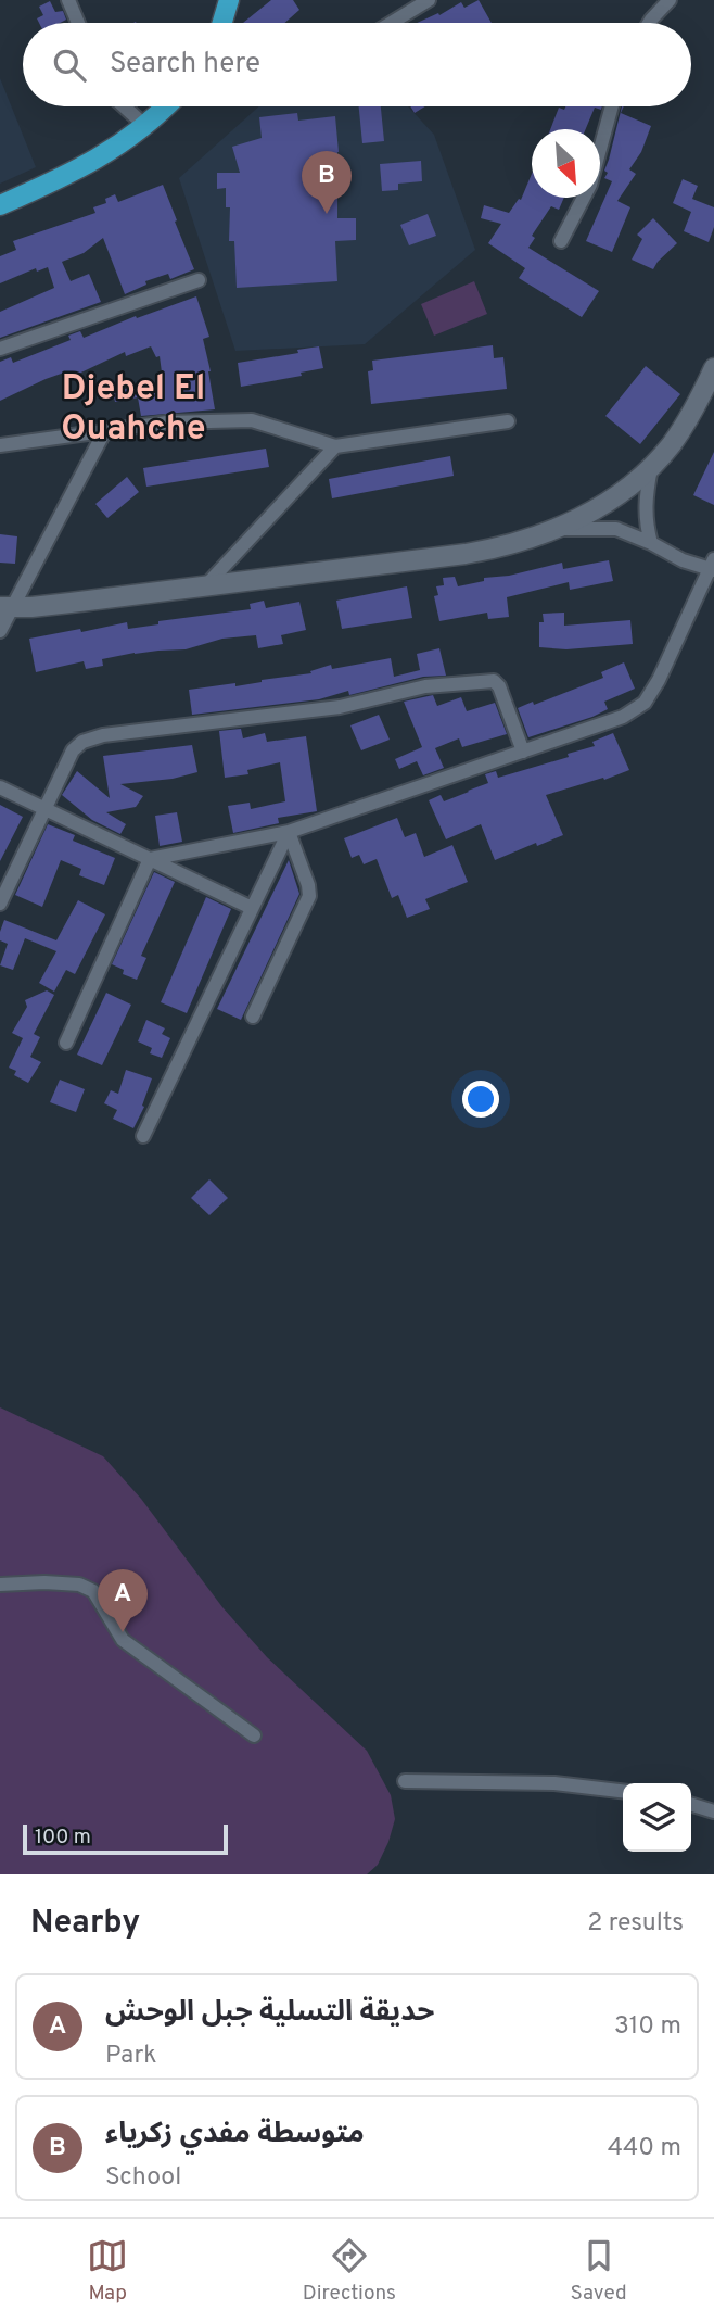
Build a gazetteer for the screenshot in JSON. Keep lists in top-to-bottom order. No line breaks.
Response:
{"districts":["Djebel El Ouahche"],"scale_bar":"100 m","north":"bottom right","page":{"search":"Search here","pins":["B","A"],"scale":"100 m","heading":["Nearby","2 results"],"list":[{"mark":"A","name":"حديقة التسلية جبل الوحش","note":"Park","value":"310 m"},{"mark":"B","name":"متوسطة مفدي زكرياء","note":"School","value":"440 m"}],"nav":["Map","Directions","Saved"]}}
